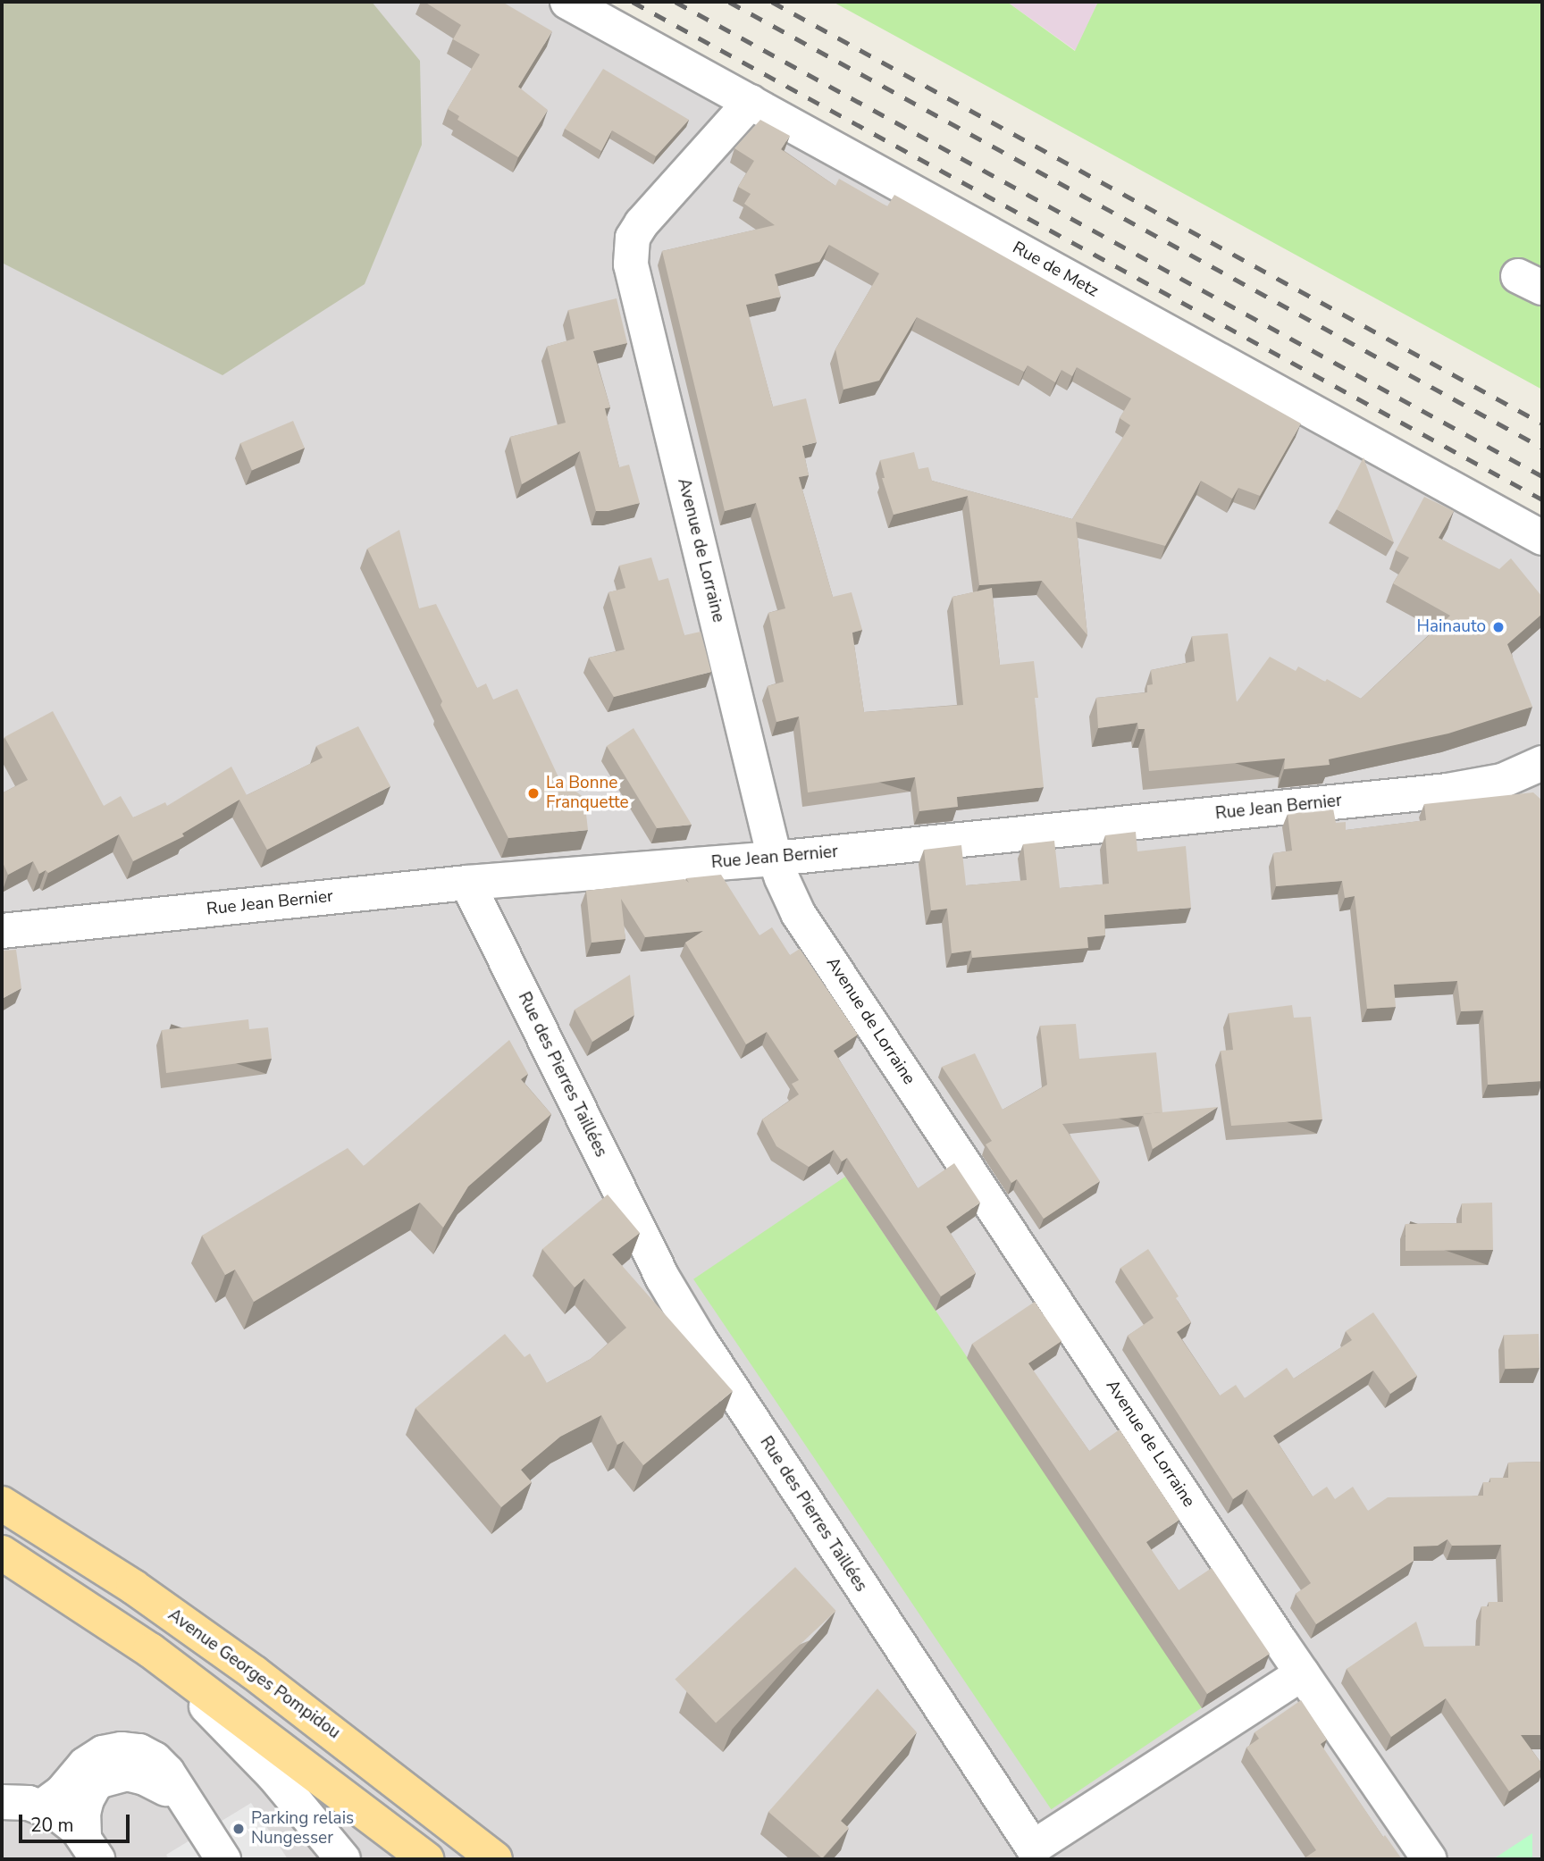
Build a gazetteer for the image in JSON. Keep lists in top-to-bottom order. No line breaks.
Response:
{"streets":{"main road":["Avenue Georges Pompidou"],"street":["Rue de Metz","Avenue de Lorraine","Rue Jean Bernier","Rue des Pierres Taillées"]},"crossings":[["Rue de Metz","Avenue de Lorraine"],["Avenue de Lorraine","Rue Jean Bernier"],["Avenue de Lorraine","Rue des Pierres Taillées"],["Rue Jean Bernier","Rue des Pierres Taillées"]],"places":["Hainauto","La Bonne Franquette","Parking relais Nungesser"],"scale_bar":"20 m"}
